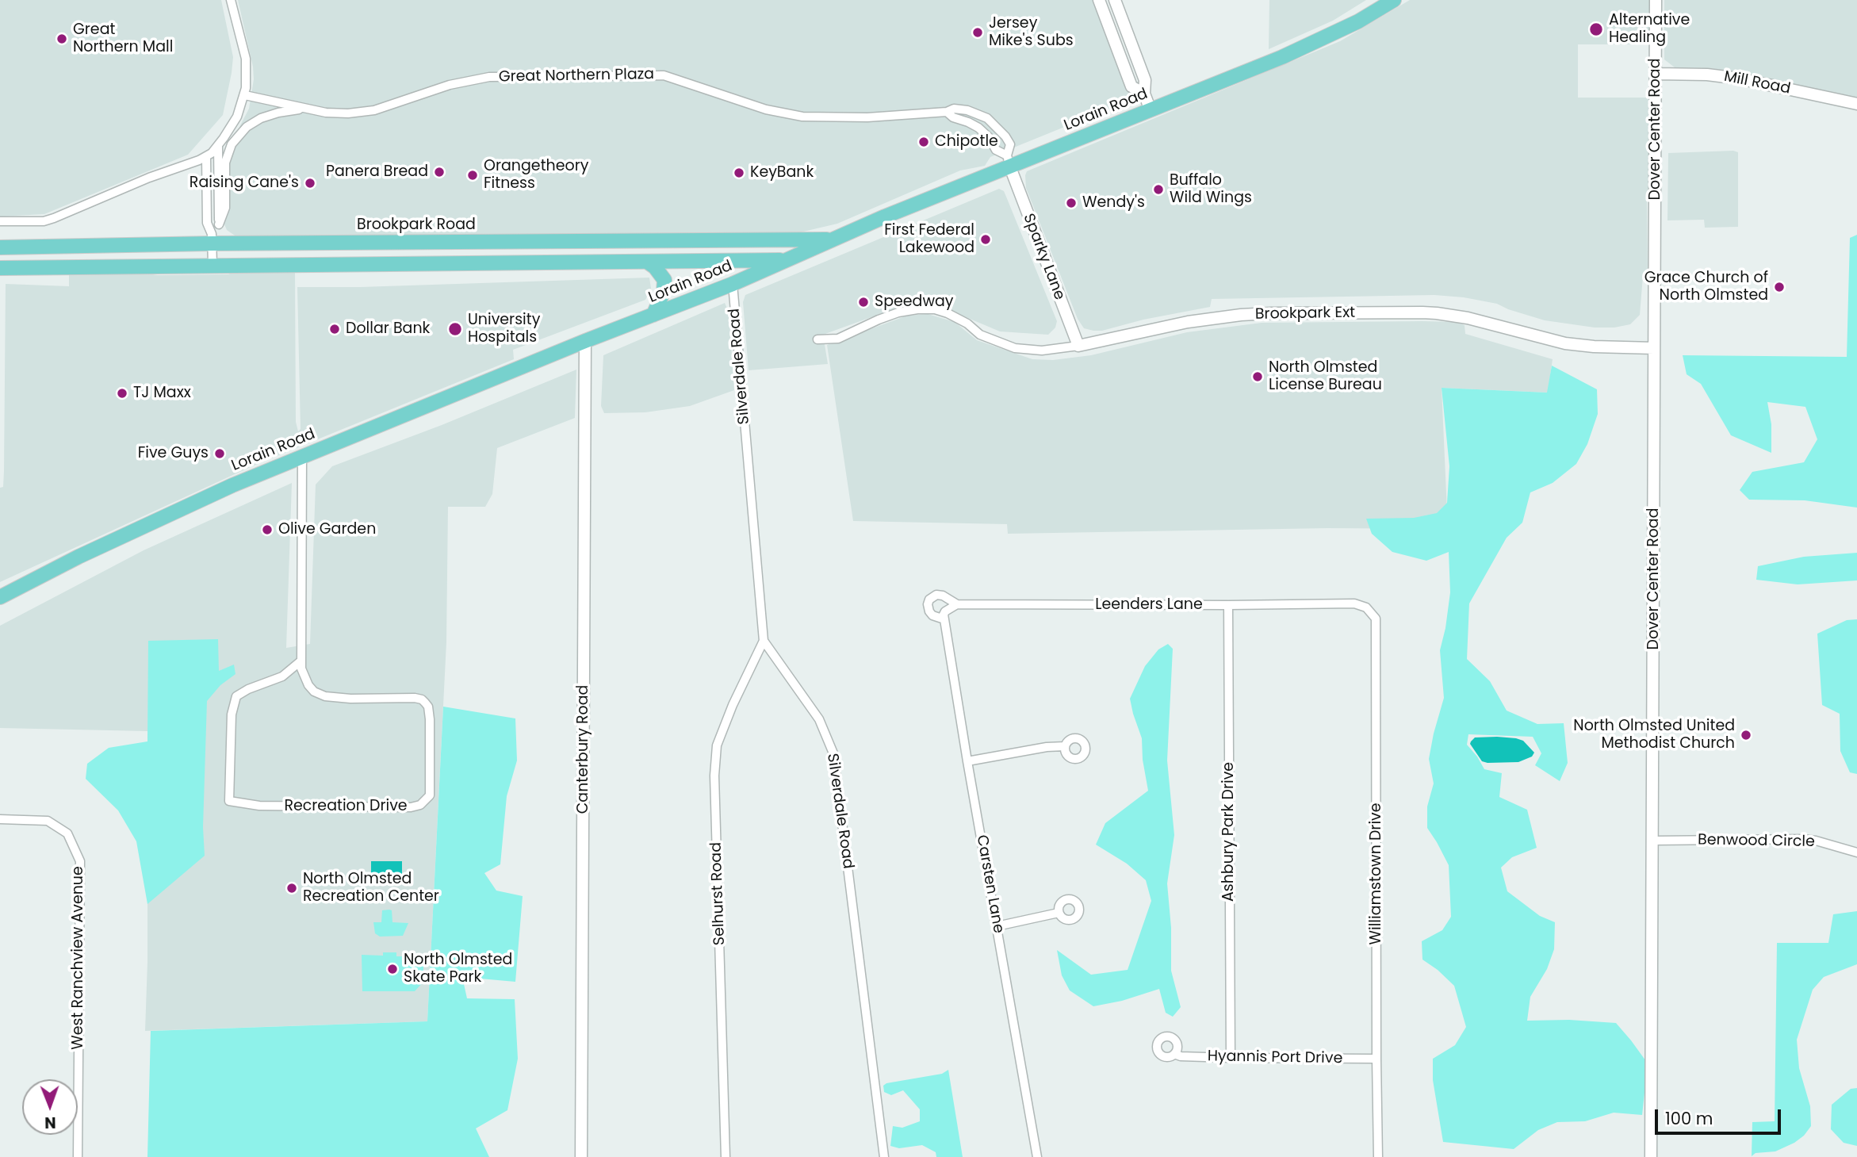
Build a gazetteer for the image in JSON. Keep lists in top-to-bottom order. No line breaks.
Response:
{"streets":{"main road":["Lorain Road","Brookpark Road"],"street":["Great Northern Plaza","Mill Road","Dover Center Road","Sparky Lane","Brookpark Ext","Silverdale Road","Leenders Lane","Canterbury Road","Recreation Drive","Ashbury Park Drive","Benwood Circle","Williamstown Drive","Carsten Lane","Selhurst Road","West Ranchview Avenue","Hyannis Port Drive"]},"crossings":[["Great Northern Plaza","Lorain Road"],["Great Northern Plaza","Sparky Lane"],["Mill Road","Dover Center Road"],["Lorain Road","Brookpark Road"],["Lorain Road","Sparky Lane"],["Lorain Road","Silverdale Road"],["Lorain Road","Canterbury Road"],["Lorain Road","Recreation Drive"],["Dover Center Road","Brookpark Ext"],["Dover Center Road","Benwood Circle"],["Sparky Lane","Brookpark Ext"],["Silverdale Road","Selhurst Road"],["Leenders Lane","Ashbury Park Drive"],["Leenders Lane","Williamstown Drive"],["Leenders Lane","Carsten Lane"],["Ashbury Park Drive","Hyannis Port Drive"],["Williamstown Drive","Hyannis Port Drive"]],"places":["Alternative Healing","Jersey Mike's Subs","Great Northern Mall","Chipotle","Panera Bread","KeyBank","Orangetheory Fitness","Raising Cane's","Buffalo Wild Wings","Wendy's","First Federal Lakewood","Grace Church of North Olmsted","Speedway","Dollar Bank","University Hospitals","North Olmsted License Bureau","TJ Maxx","Five Guys","Olive Garden","North Olmsted United Methodist Church","North Olmsted Recreation Center","North Olmsted Skate Park"],"scale_bar":"100 m","north":"bottom"}
